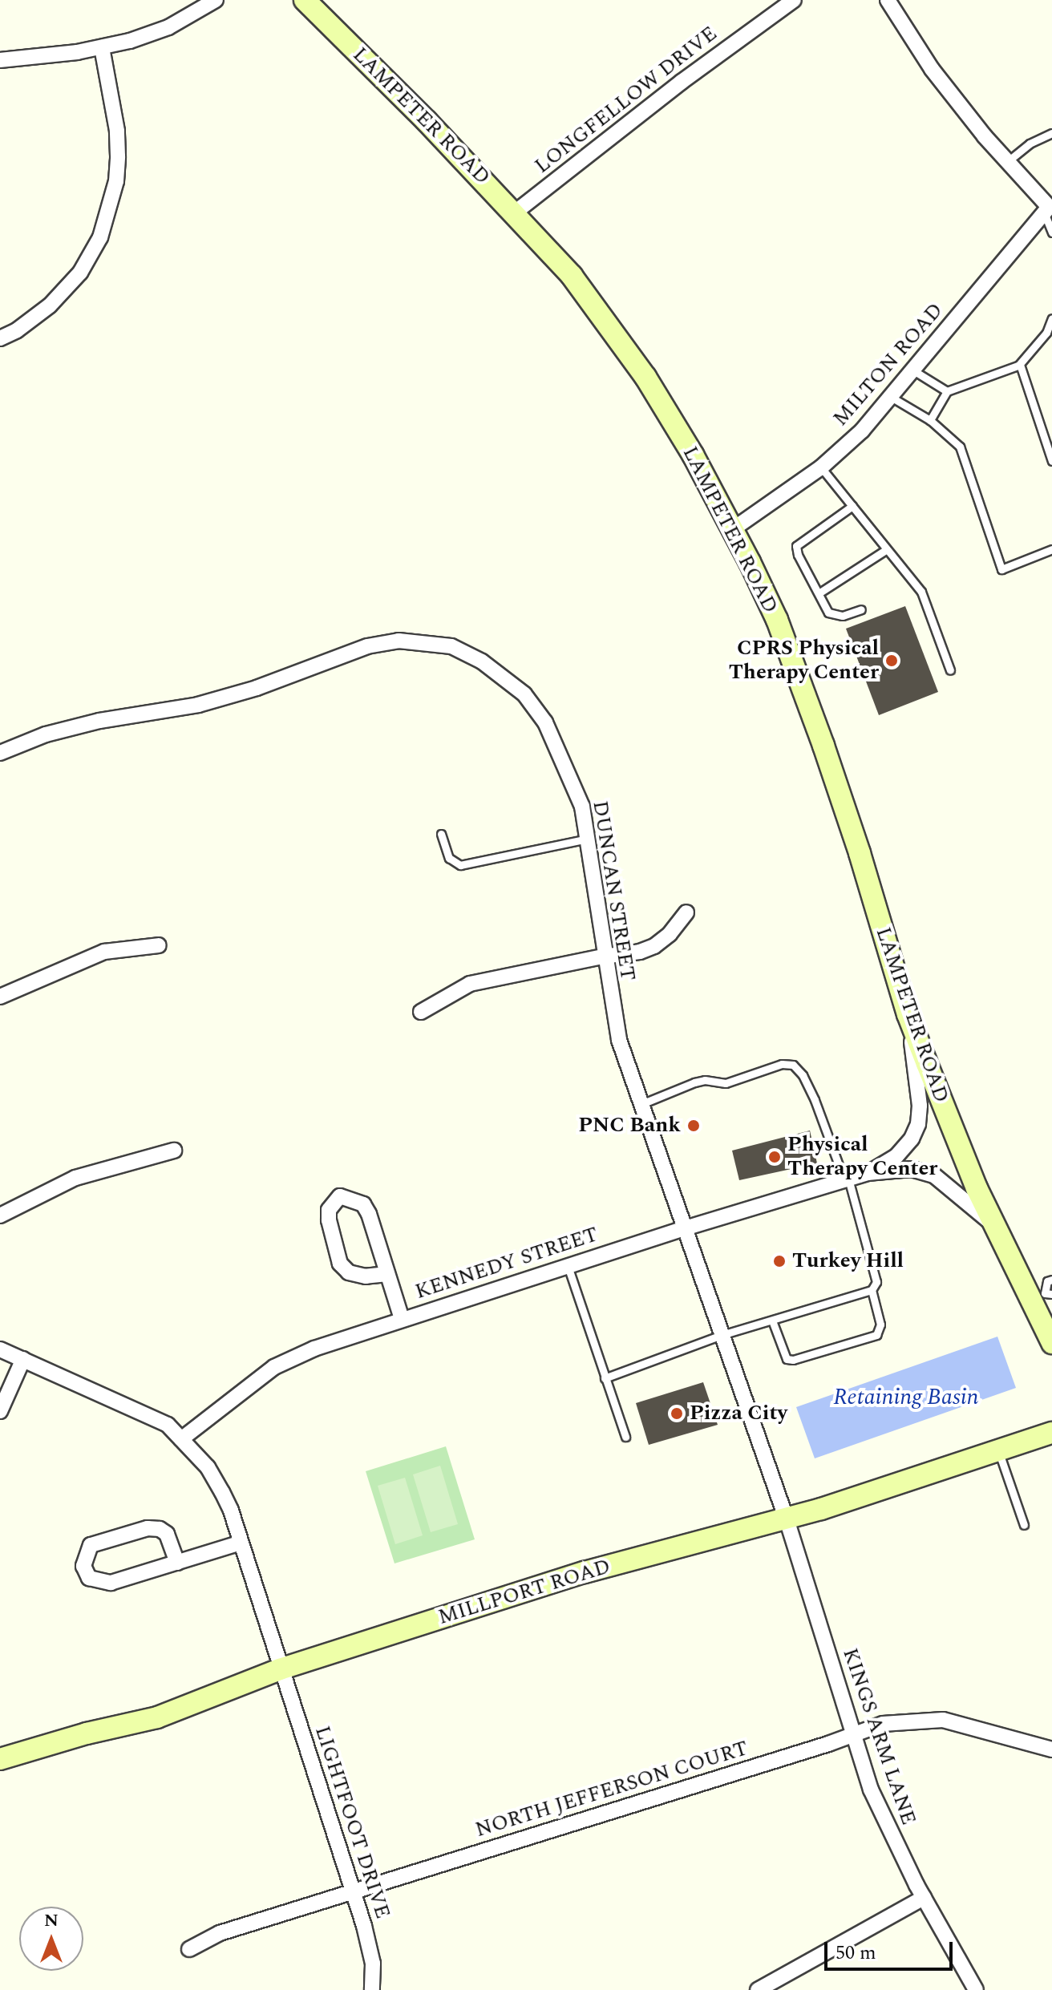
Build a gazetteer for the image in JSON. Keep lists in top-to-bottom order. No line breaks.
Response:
{"streets":{"main road":["LAMPETER ROAD","MILLPORT ROAD"],"street":["LONGFELLOW DRIVE","MILTON ROAD","DUNCAN STREET","KENNEDY STREET","KINGS ARM LANE","NORTH JEFFERSON COURT","LIGHTFOOT DRIVE"]},"crossings":[["LONGFELLOW DRIVE","LAMPETER ROAD"],["LAMPETER ROAD","MILTON ROAD"],["LAMPETER ROAD","KENNEDY STREET"],["DUNCAN STREET","KENNEDY STREET"],["DUNCAN STREET","MILLPORT ROAD"],["DUNCAN STREET","KINGS ARM LANE"],["MILLPORT ROAD","KINGS ARM LANE"],["MILLPORT ROAD","LIGHTFOOT DRIVE"],["KINGS ARM LANE","NORTH JEFFERSON COURT"],["NORTH JEFFERSON COURT","LIGHTFOOT DRIVE"]],"water":["Retaining Basin"],"places":["CPRS Physical Therapy Center","PNC Bank","Physical Therapy Center","Turkey Hill","Pizza City"],"scale_bar":"50 m","north":"top"}
